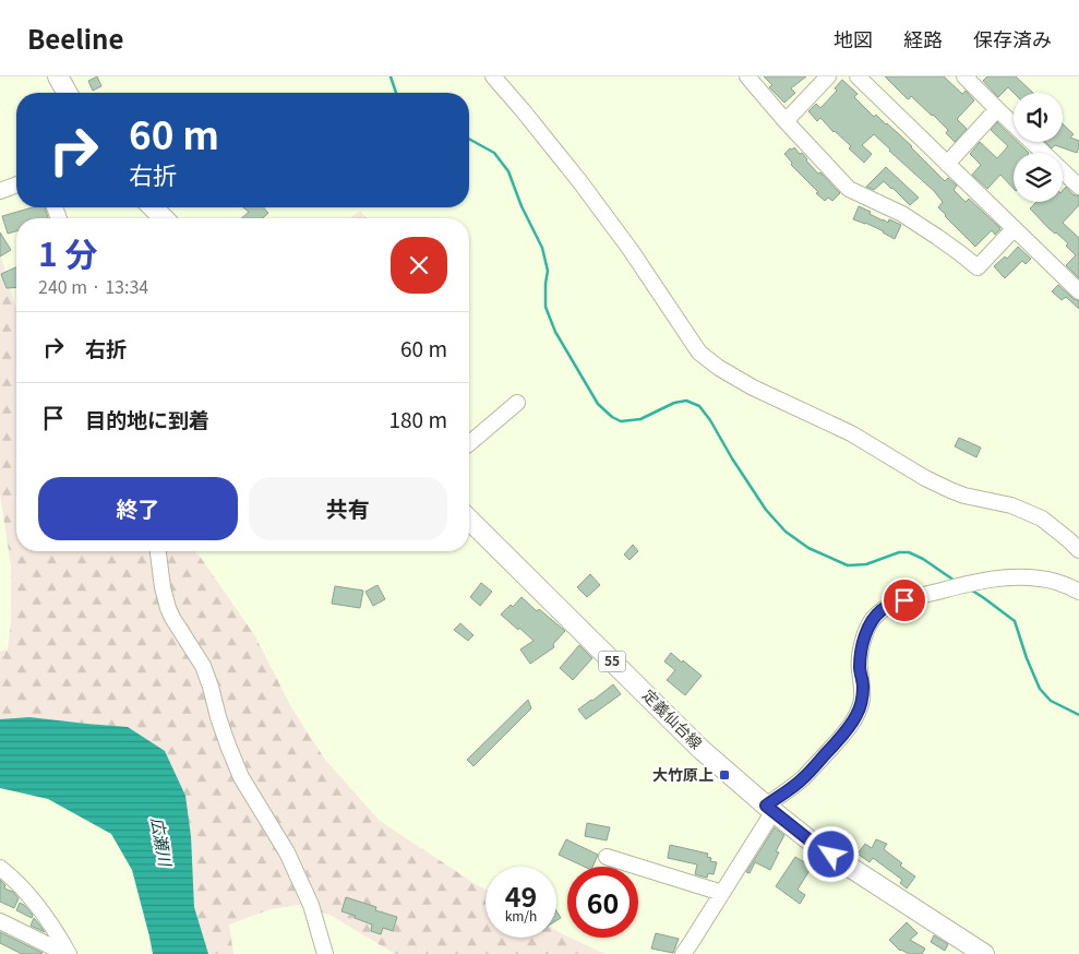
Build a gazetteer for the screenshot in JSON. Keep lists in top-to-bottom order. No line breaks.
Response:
{"streets":{"main road":["55","定義仙台線"]},"water":["広瀬川"],"places":{"transit":["大竹原上"]},"page":{"header":"Beeline","nav":["地図","経路","保存済み"],"turn":["60 m","右折"],"heading":["1 分","240 m · 13:34"],"list":[{"name":"右折","value":"60 m"},{"name":"目的地に到着","value":"180 m"}],"buttons":["終了","共有"],"speed":"49 km/h","limit":"60"}}
